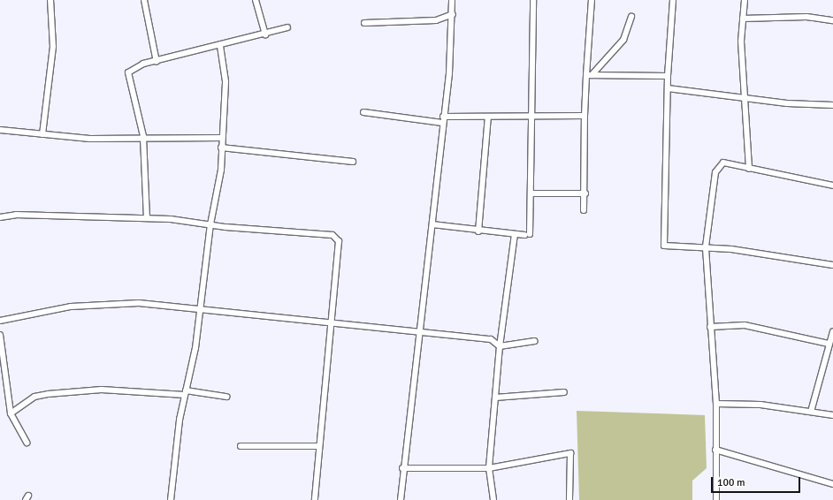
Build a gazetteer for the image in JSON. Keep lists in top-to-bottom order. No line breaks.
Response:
{"scale_bar":"100 m"}
